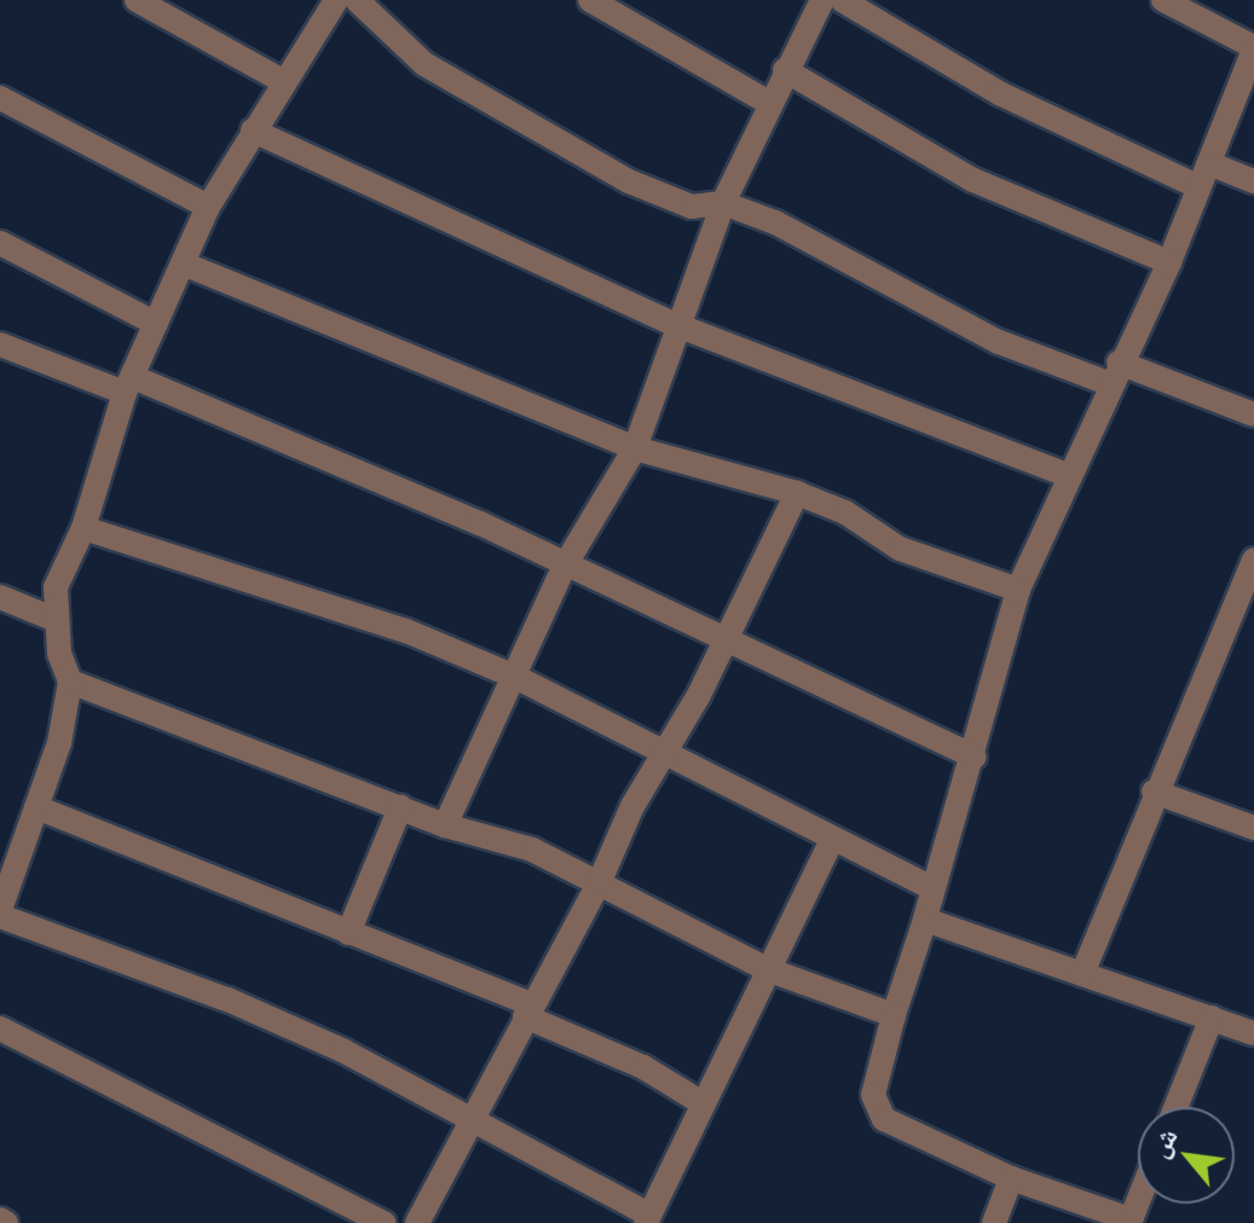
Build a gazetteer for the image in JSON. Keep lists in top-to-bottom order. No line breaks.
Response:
{"north":"top left"}
